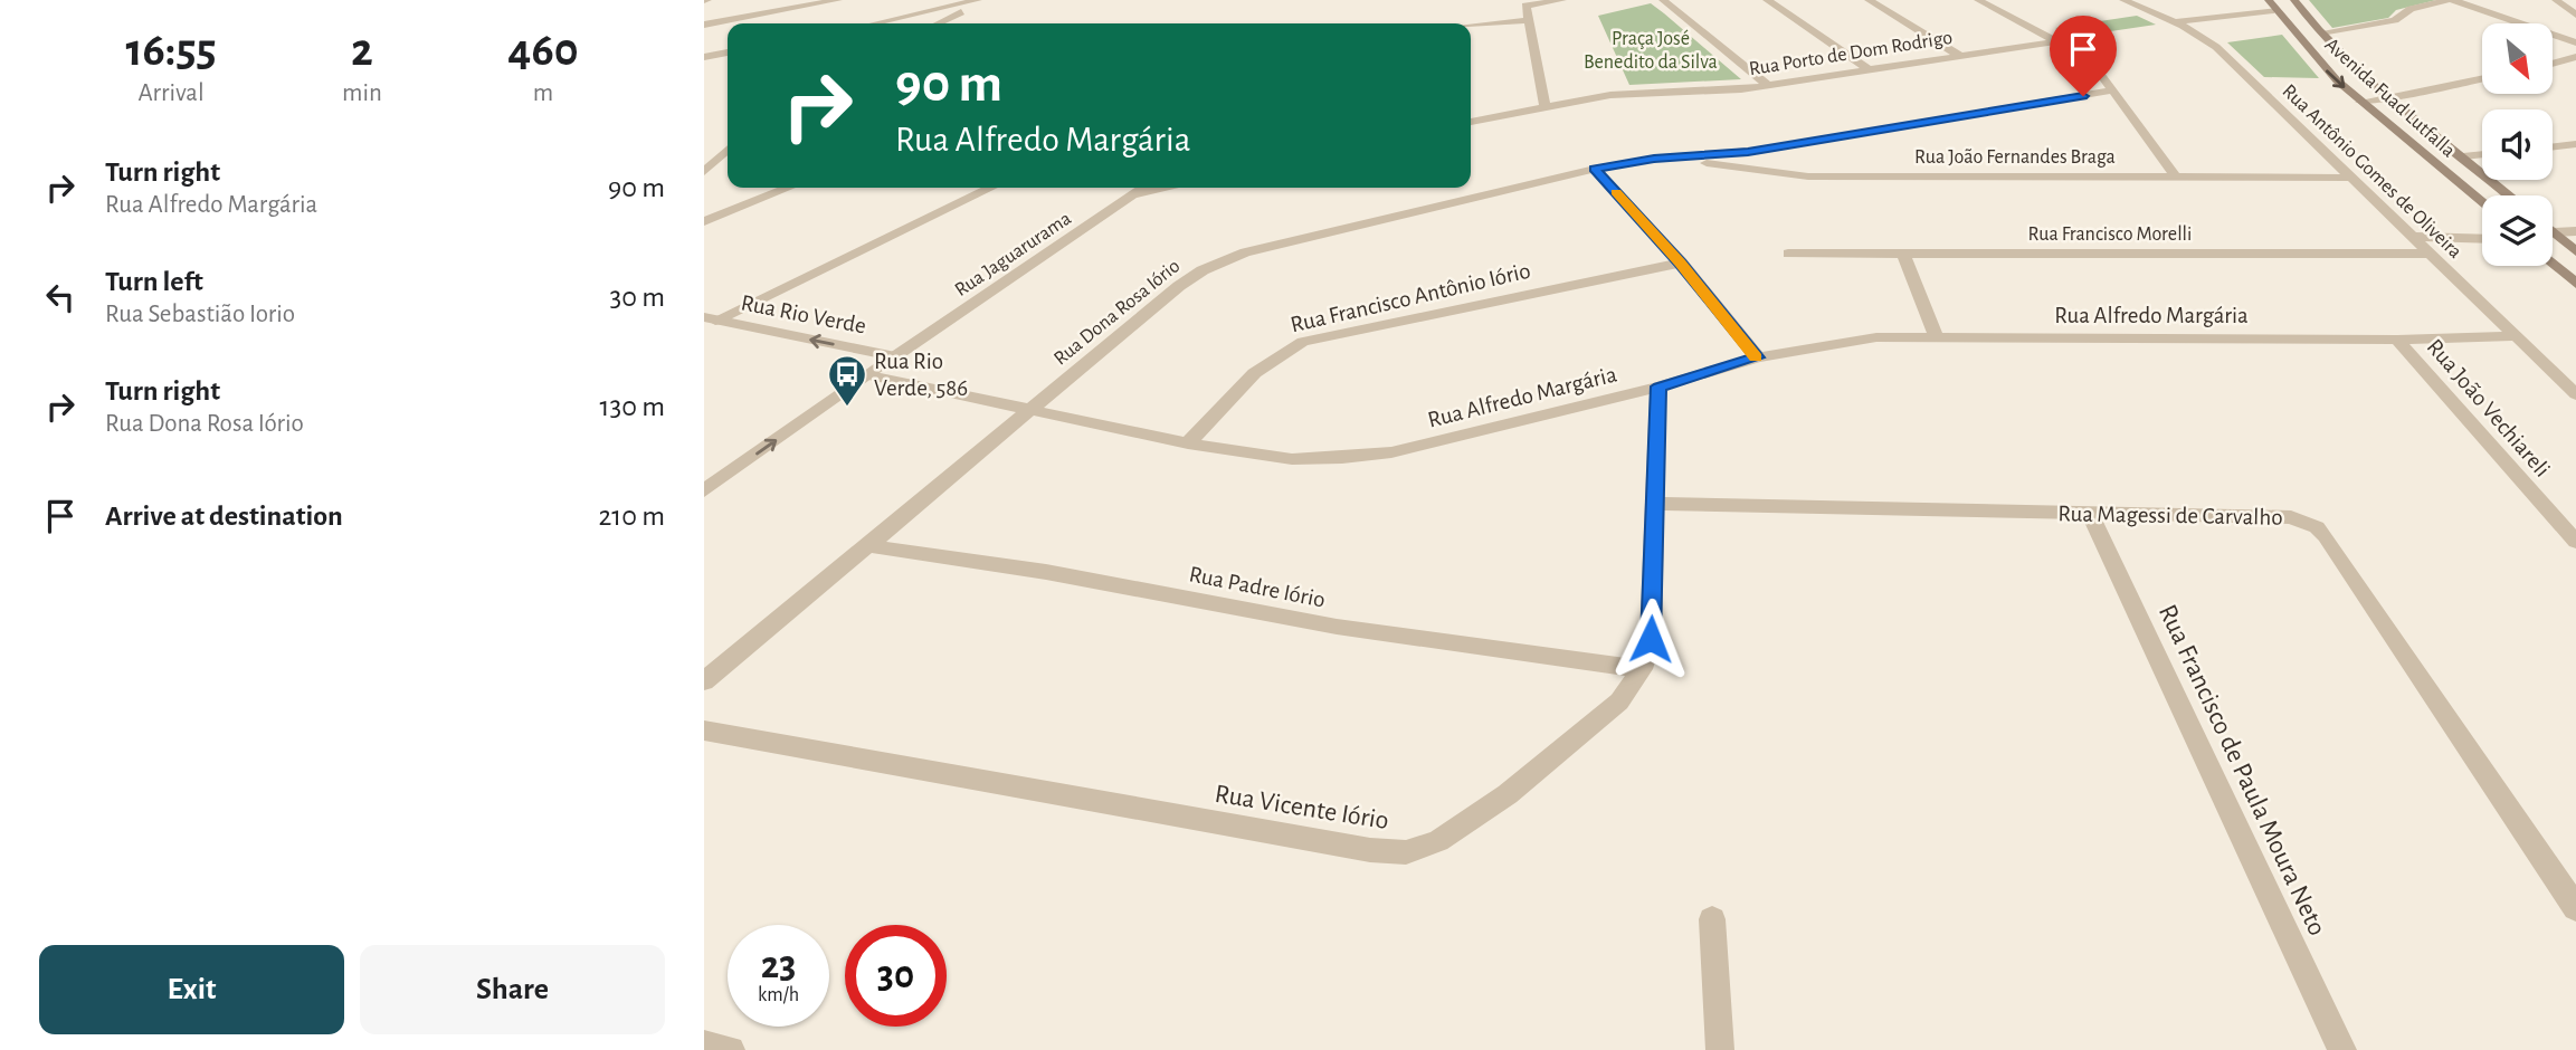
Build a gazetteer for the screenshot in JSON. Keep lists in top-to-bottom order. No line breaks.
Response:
{"streets":{"main road":["Avenida Fuad Lutfalla"],"street":["Rua Porto de Dom Rodrigo","Rua João Fernandes Braga","Rua Antônio Gomes de Oliveira","Rua Francisco Morelli","Rua Jaguarurama","Rua Francisco Antônio Iório","Rua Dona Rosa Iório","Rua Rio Verde","Rua Alfredo Margária","Rua João Vechiareli","Rua Magessi de Carvalho","Rua Padre Iório","Rua Francisco de Paula Moura Neto","Rua Vicente Iório"]},"crossings":[["Rua João Fernandes Braga","Rua Antônio Gomes de Oliveira"],["Rua João Fernandes Braga","Rua Dona Rosa Iório"],["Rua Antônio Gomes de Oliveira","Rua Francisco Morelli"],["Rua Antônio Gomes de Oliveira","Rua Alfredo Margária"],["Rua Jaguarurama","Rua Rio Verde"],["Rua Francisco Antônio Iório","Rua Alfredo Margária"],["Rua Dona Rosa Iório","Rua Alfredo Margária"],["Rua Dona Rosa Iório","Rua Padre Iório"],["Rua Rio Verde","Rua Alfredo Margária"],["Rua Alfredo Margária","Rua João Vechiareli"],["Rua Alfredo Margária","Rua Vicente Iório"],["Rua Magessi de Carvalho","Rua Francisco de Paula Moura Neto"],["Rua Magessi de Carvalho","Rua Vicente Iório"],["Rua Padre Iório","Rua Vicente Iório"]],"parks":["Praça José Benedito da Silva"],"places":{"bus stop":["Rua Rio Verde, 586"]},"north":"bottom right","page":{"eta":["16:55","Arrival","2","min","460","m"],"turn":["90 m","Rua Alfredo Margária"],"list":[{"name":"Turn right","note":"Rua Alfredo Margária","value":"90 m"},{"name":"Turn left","note":"Rua Sebastião Iorio","value":"30 m"},{"name":"Turn right","note":"Rua Dona Rosa Iório","value":"130 m"},{"name":"Arrive at destination","value":"210 m"}],"speed":"23 km/h","limit":"30","buttons":["Exit","Share"]}}
